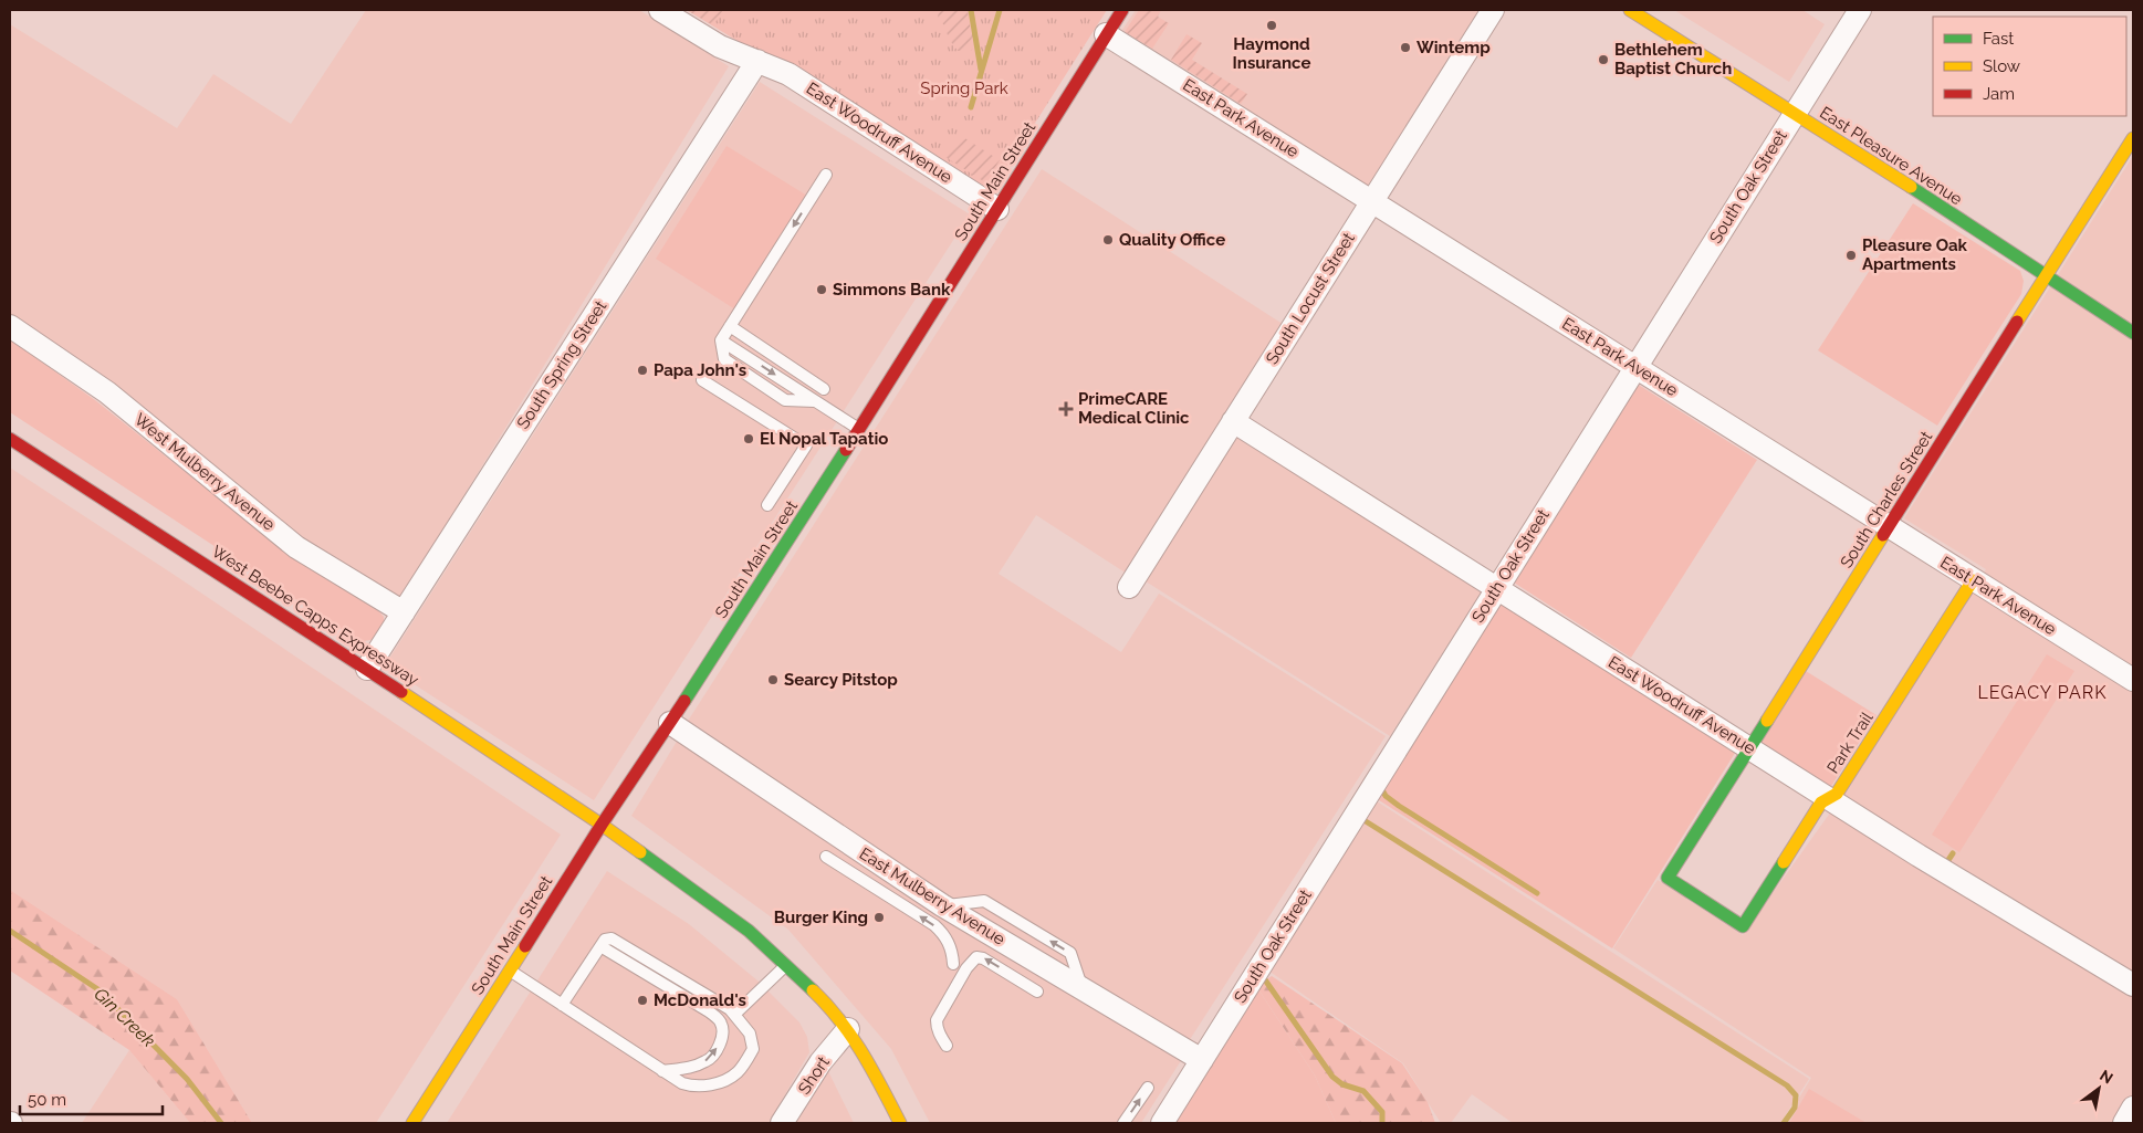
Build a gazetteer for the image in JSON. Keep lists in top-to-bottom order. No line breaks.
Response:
{"streets":{"main road":["East Pleasure Avenue","South Main Street","South Charles Street","West Beebe Capps Expressway","Park Trail"],"street":["East Park Avenue","East Woodruff Avenue","South Oak Street","South Locust Street","South Spring Street","West Mulberry Avenue","East Mulberry Avenue","Short"]},"crossings":[["East Park Avenue","South Main Street"],["East Park Avenue","South Oak Street"],["East Park Avenue","South Locust Street"],["East Park Avenue","South Charles Street"],["East Park Avenue","Park Trail"],["East Woodruff Avenue","South Main Street"],["East Woodruff Avenue","South Oak Street"],["East Woodruff Avenue","South Locust Street"],["East Woodruff Avenue","South Spring Street"],["East Woodruff Avenue","South Charles Street"],["East Woodruff Avenue","Park Trail"],["East Pleasure Avenue","South Oak Street"],["East Pleasure Avenue","South Charles Street"],["South Main Street","West Beebe Capps Expressway"],["South Main Street","East Mulberry Avenue"],["South Oak Street","East Mulberry Avenue"],["South Spring Street","West Mulberry Avenue"],["South Spring Street","West Beebe Capps Expressway"],["South Charles Street","Park Trail"],["West Beebe Capps Expressway","Short"]],"districts":["LEGACY PARK"],"water":["Gin Creek"],"parks":["Spring Park"],"places":{"other":["Haymond Insurance","Wintemp","Bethlehem Baptist Church","Quality Office","Pleasure Oak Apartments","Simmons Bank","Papa John's","El Nopal Tapatio","Searcy Pitstop","Burger King","McDonald's"],"health":["PrimeCARE Medical Clinic"]},"legend":["Fast","Slow","Jam"],"scale_bar":"50 m","north":"top right"}
